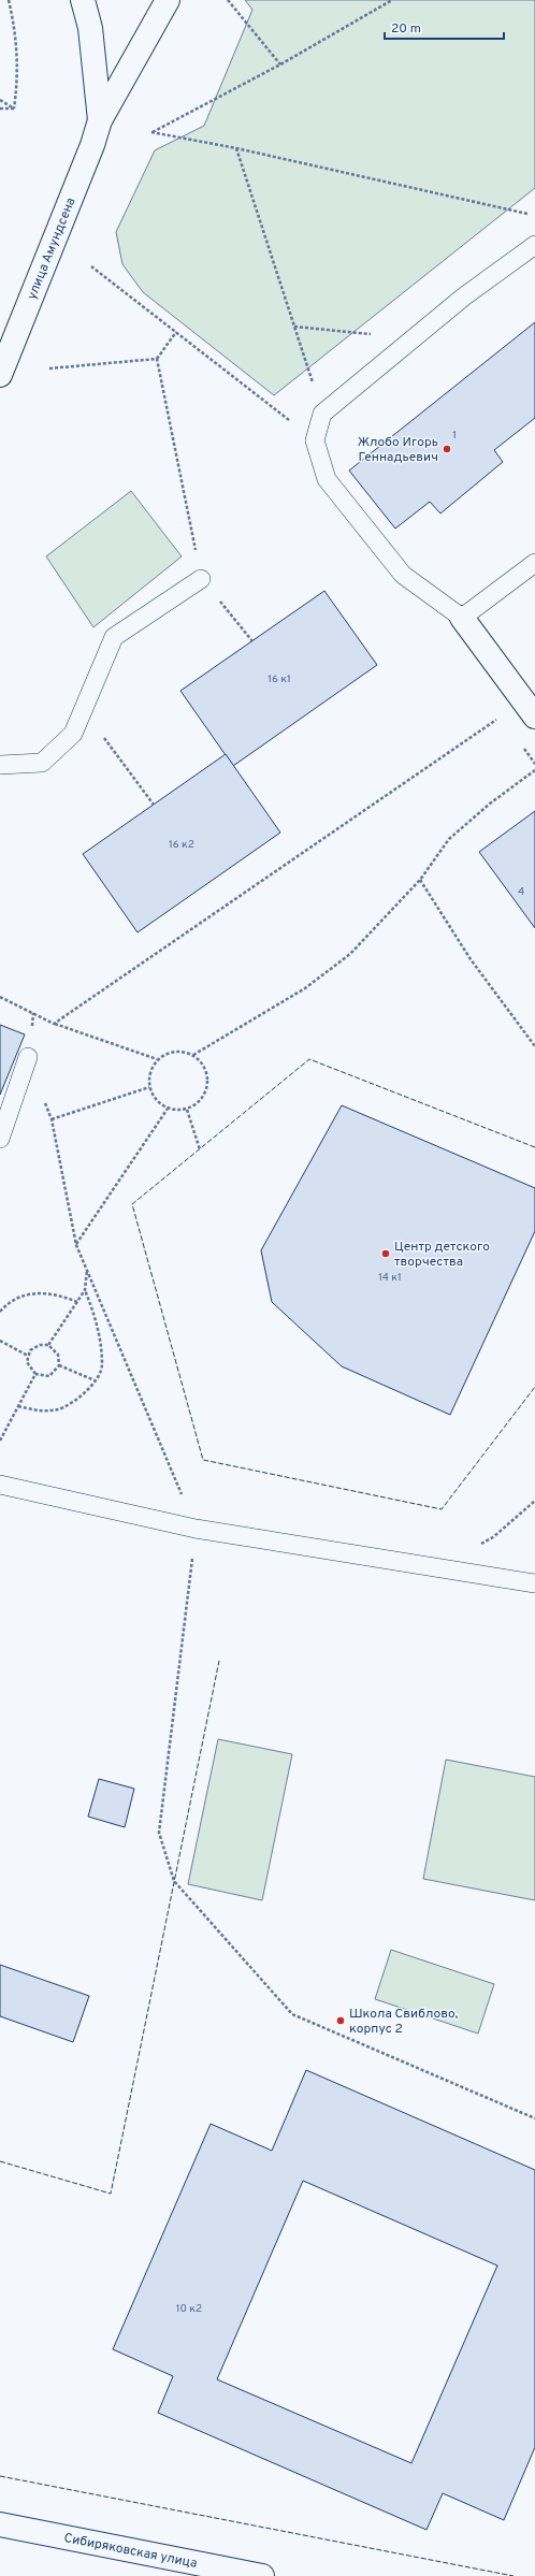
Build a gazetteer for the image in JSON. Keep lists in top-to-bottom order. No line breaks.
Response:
{"streets":{"street":["улица Амундсена","Сибиряковская улица"]},"places":["Жлобо Игорь Геннадьевич","Центр детского творчества","Школа Свиблово, корпус 2"],"house_numbers":["1","16 к1","16 к2","4","14 к1","10 к2"],"scale_bar":"20 m"}
